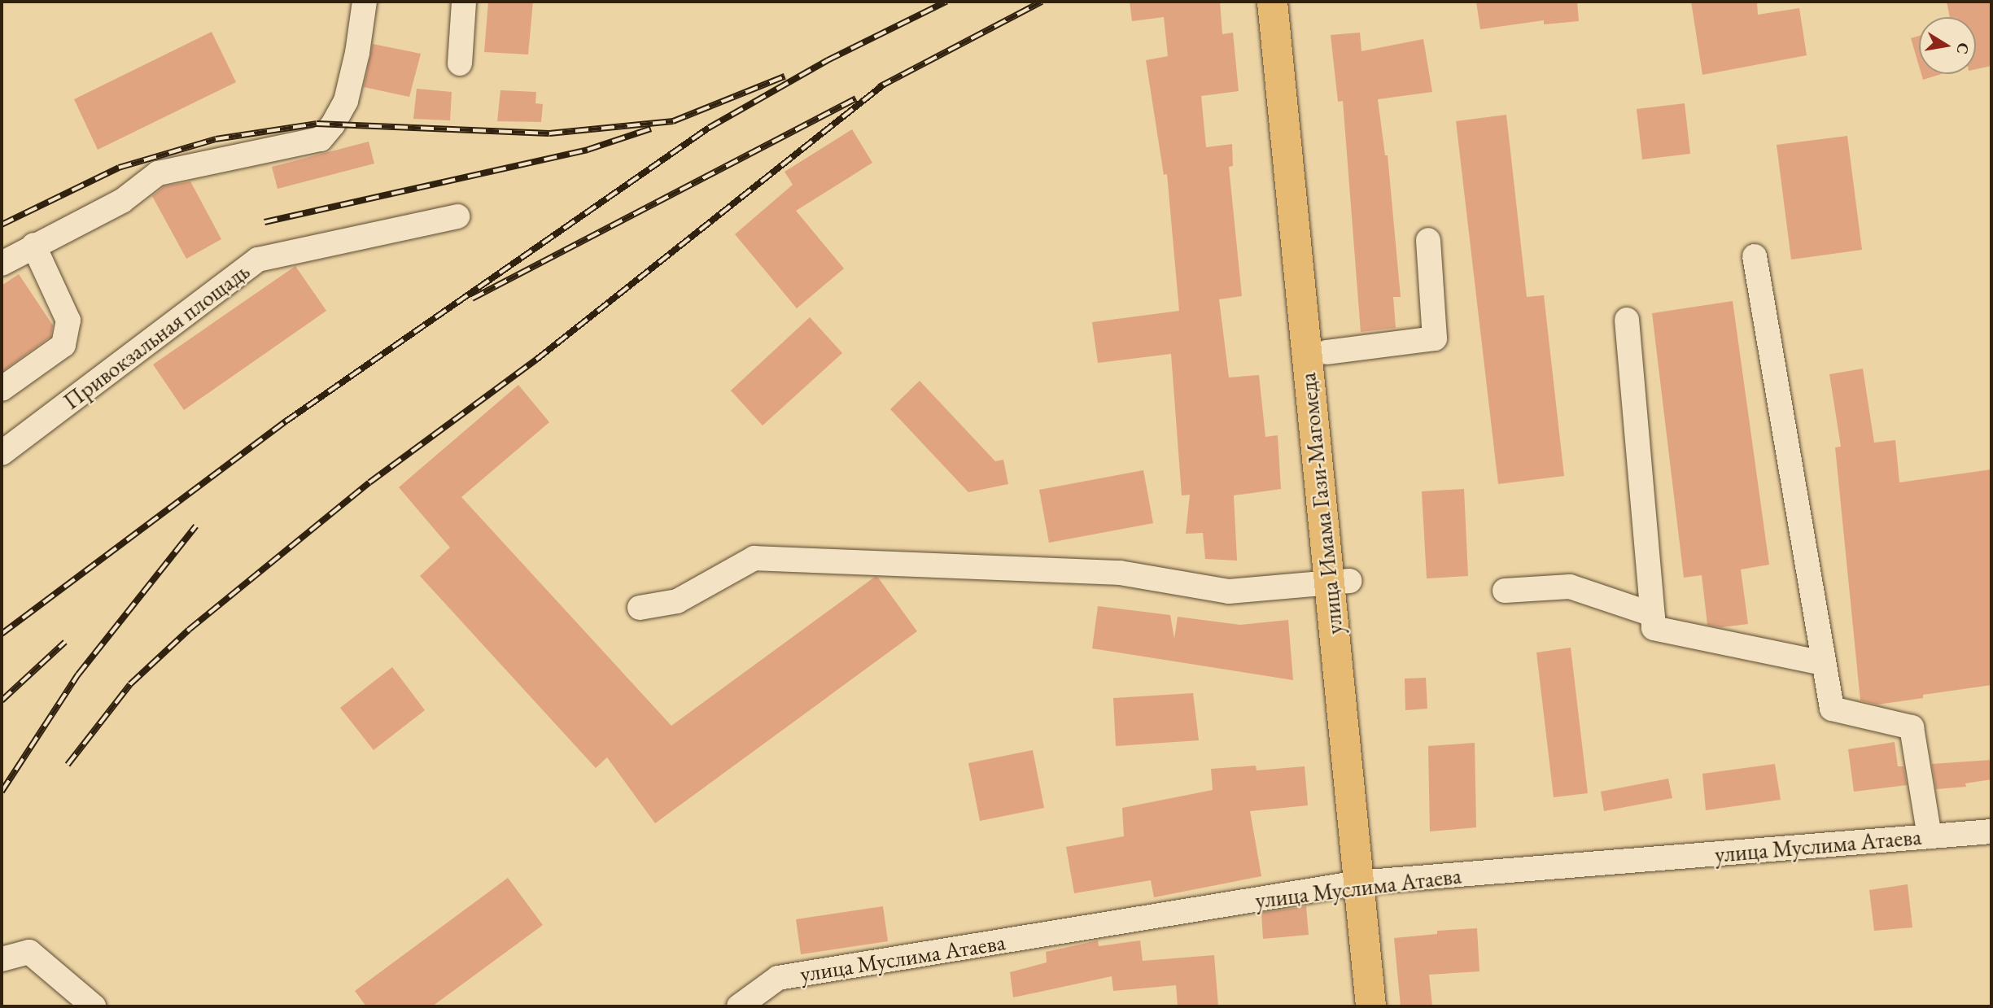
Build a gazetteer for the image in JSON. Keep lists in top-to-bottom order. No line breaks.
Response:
{"streets":{"main road":["улица Имама Гази-Магомеда"],"street":["Привокзальная площадь","улица Муслима Атаева"]},"crossings":[["улица Имама Гази-Магомеда","улица Муслима Атаева"]],"north":"right"}
